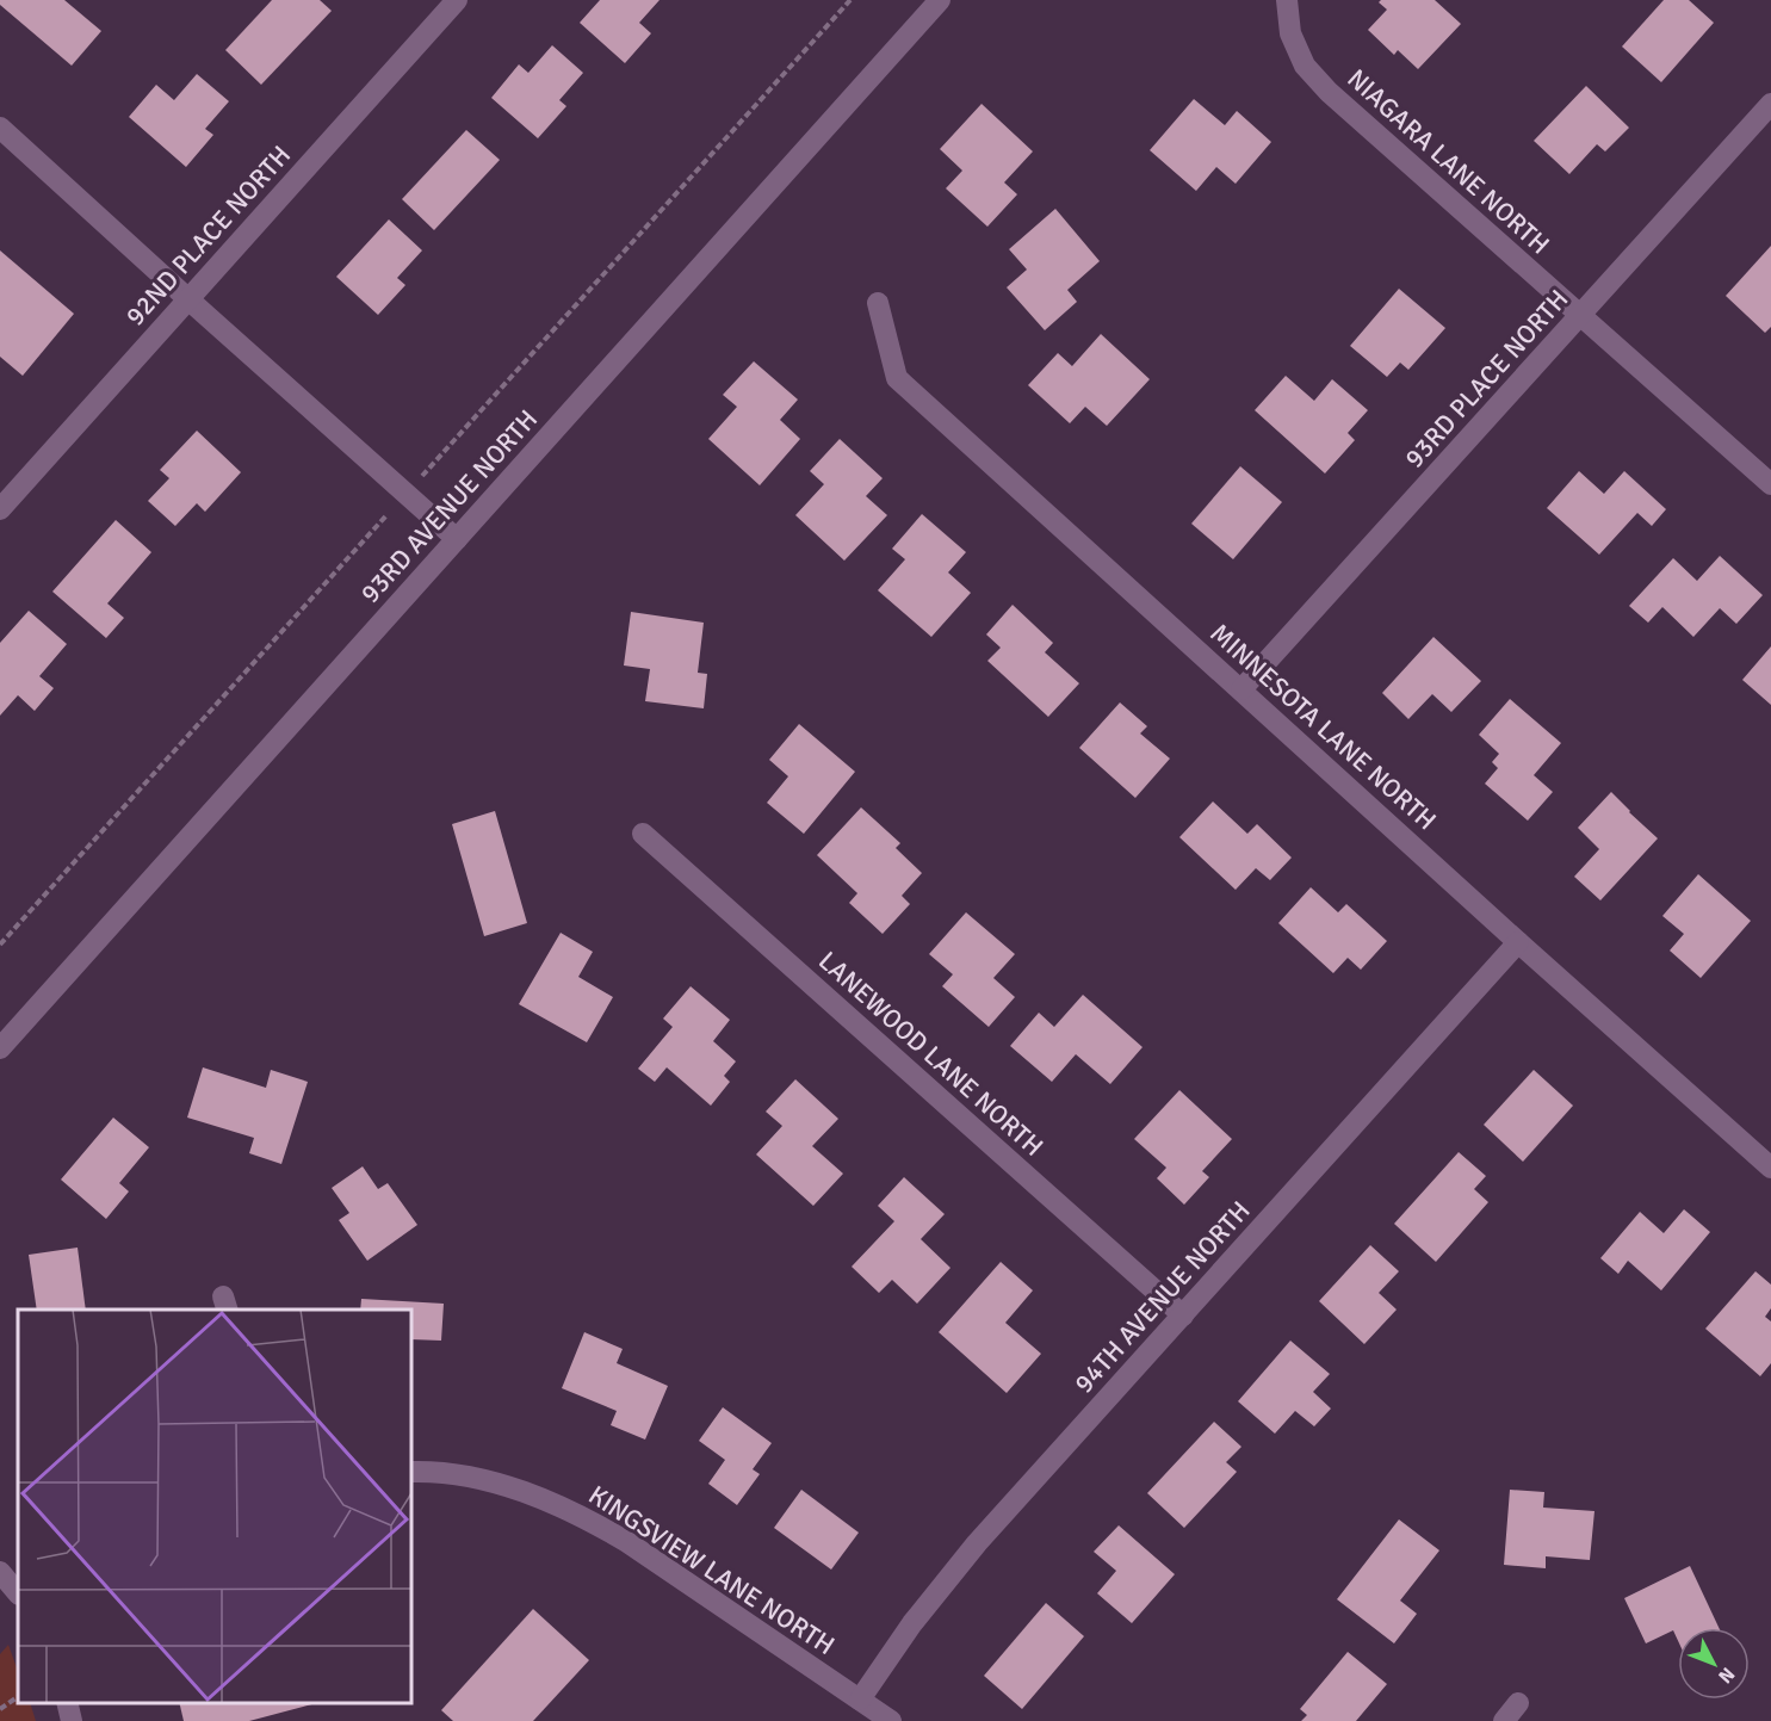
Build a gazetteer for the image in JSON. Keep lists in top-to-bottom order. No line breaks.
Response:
{"streets":{"street":["NIAGARA LANE NORTH","92ND PLACE NORTH","93RD PLACE NORTH","93RD AVENUE NORTH","MINNESOTA LANE NORTH","LANEWOOD LANE NORTH","94TH AVENUE NORTH","KINGSVIEW LANE NORTH"]},"crossings":[["NIAGARA LANE NORTH","93RD PLACE NORTH"],["93RD PLACE NORTH","MINNESOTA LANE NORTH"],["MINNESOTA LANE NORTH","94TH AVENUE NORTH"],["LANEWOOD LANE NORTH","94TH AVENUE NORTH"],["94TH AVENUE NORTH","KINGSVIEW LANE NORTH"]],"north":"bottom right"}
